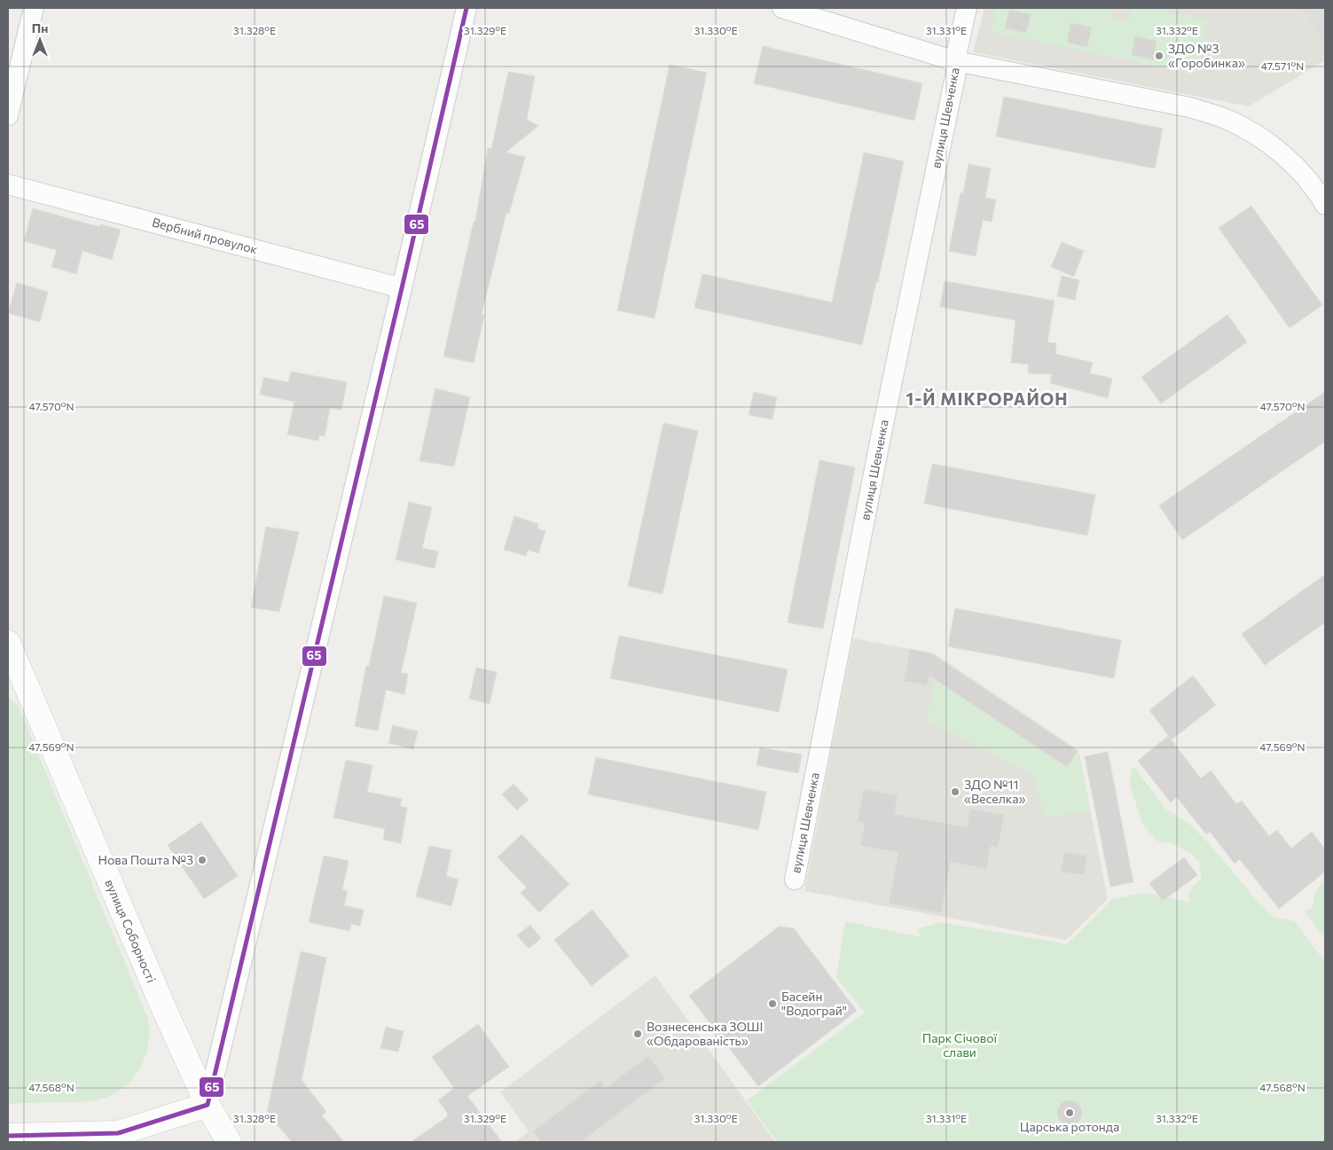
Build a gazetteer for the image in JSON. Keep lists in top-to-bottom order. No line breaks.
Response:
{"streets":{"main road":["вулиця Соборності"],"street":["вулиця Шевченка","Вербний провулок"]},"districts":["1-Й МІКРОРАЙОН"],"parks":["Парк Січової слави"],"places":["ЗДО №3 «Горобинка»","ЗДО №11 «Веселка»","Нова Пошта №3","Басейн \"Водограй\"","Вознесенська ЗОШІ «Обдарованість»","Царська ротонда"],"lines":["transit line 65"],"north":"top","coordinates":["31.328°E","31.329°E","31.330°E","31.331°E","31.332°E","47.571°N","47.570°N","47.569°N","47.568°N"]}
